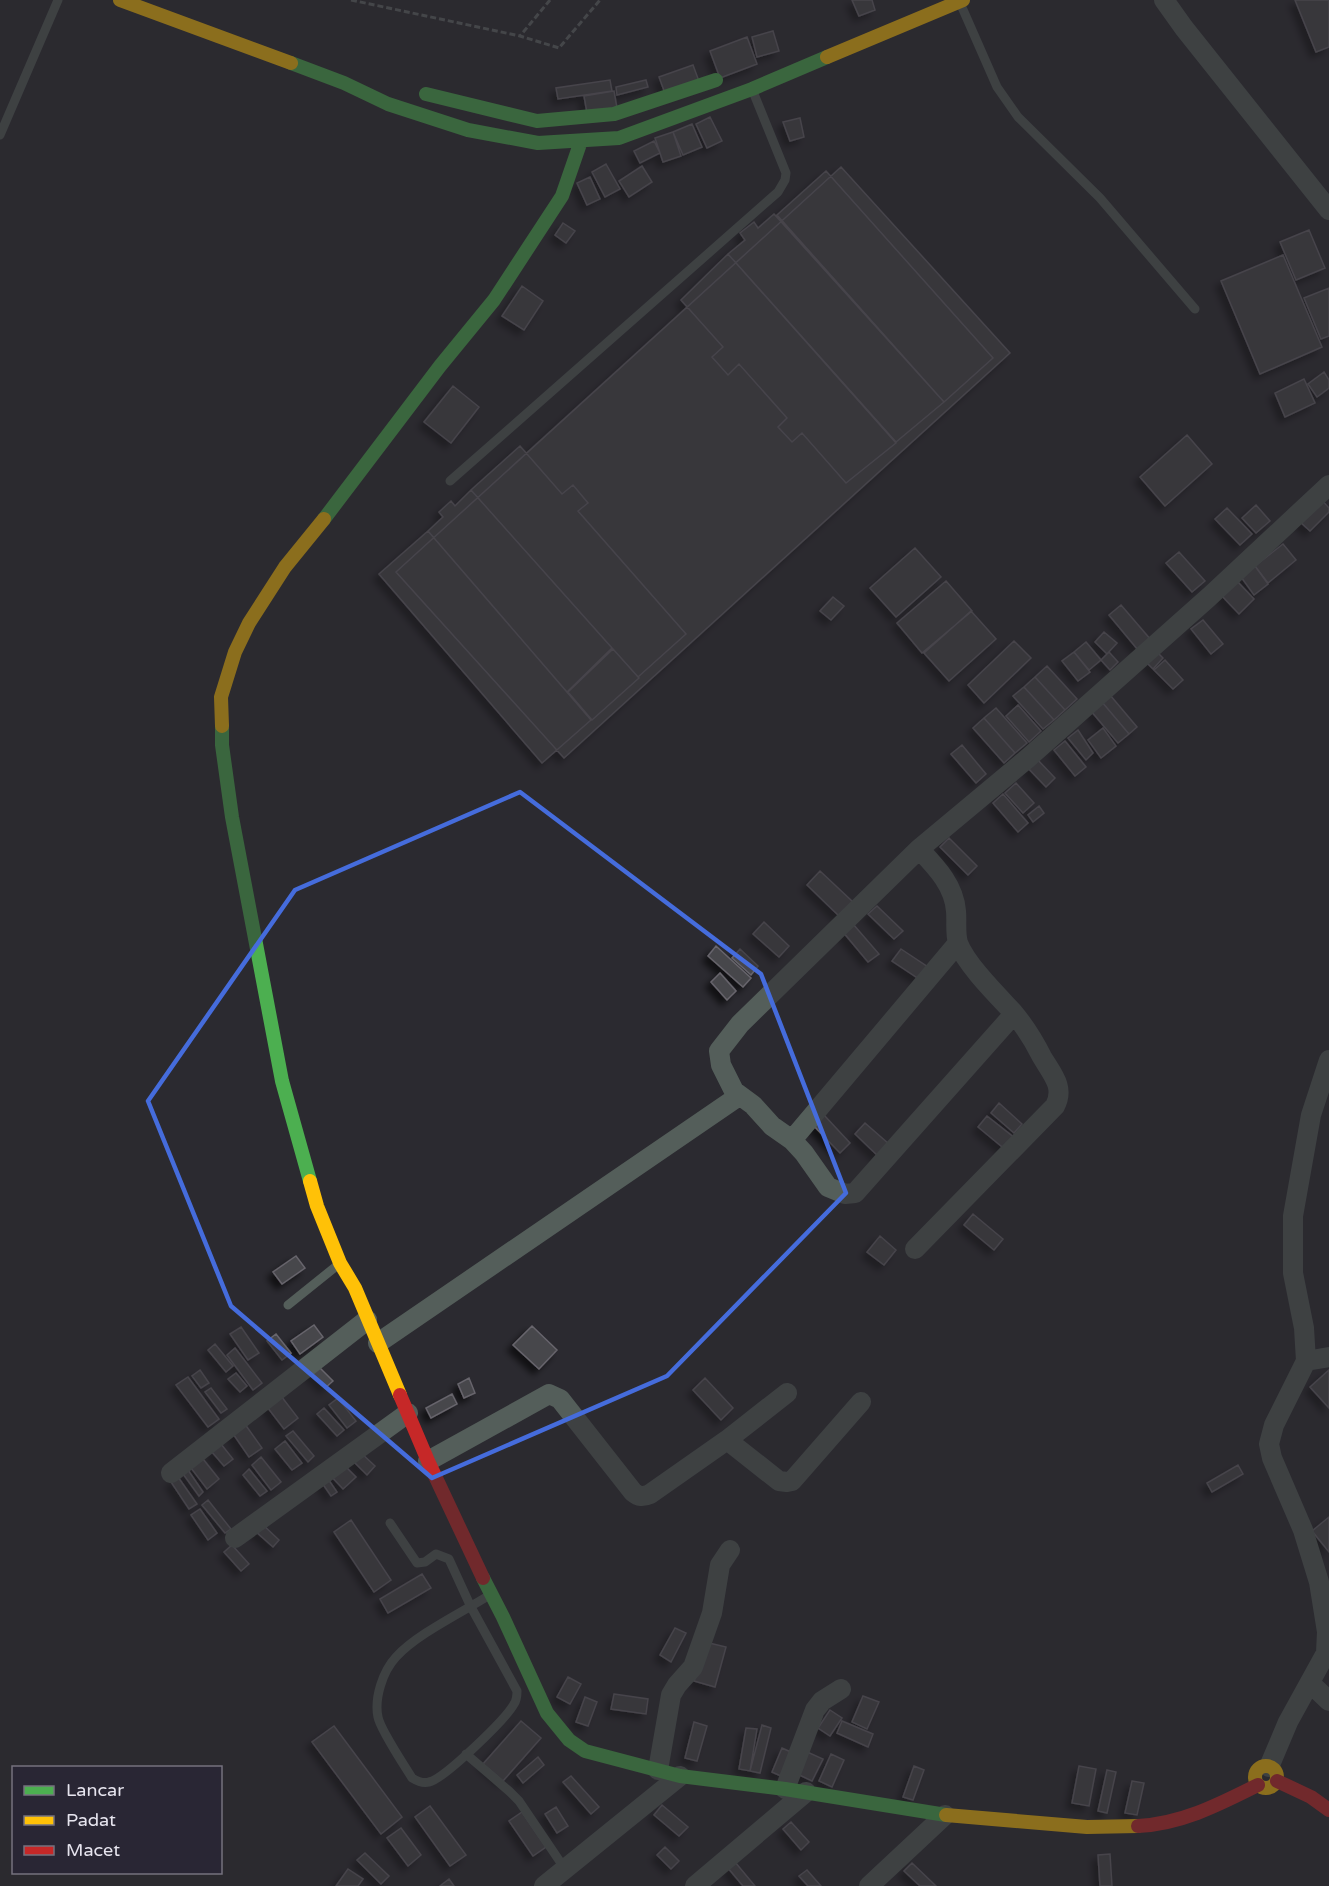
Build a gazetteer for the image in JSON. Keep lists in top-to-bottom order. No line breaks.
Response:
{"legend":["Lancar","Padat","Macet"]}
